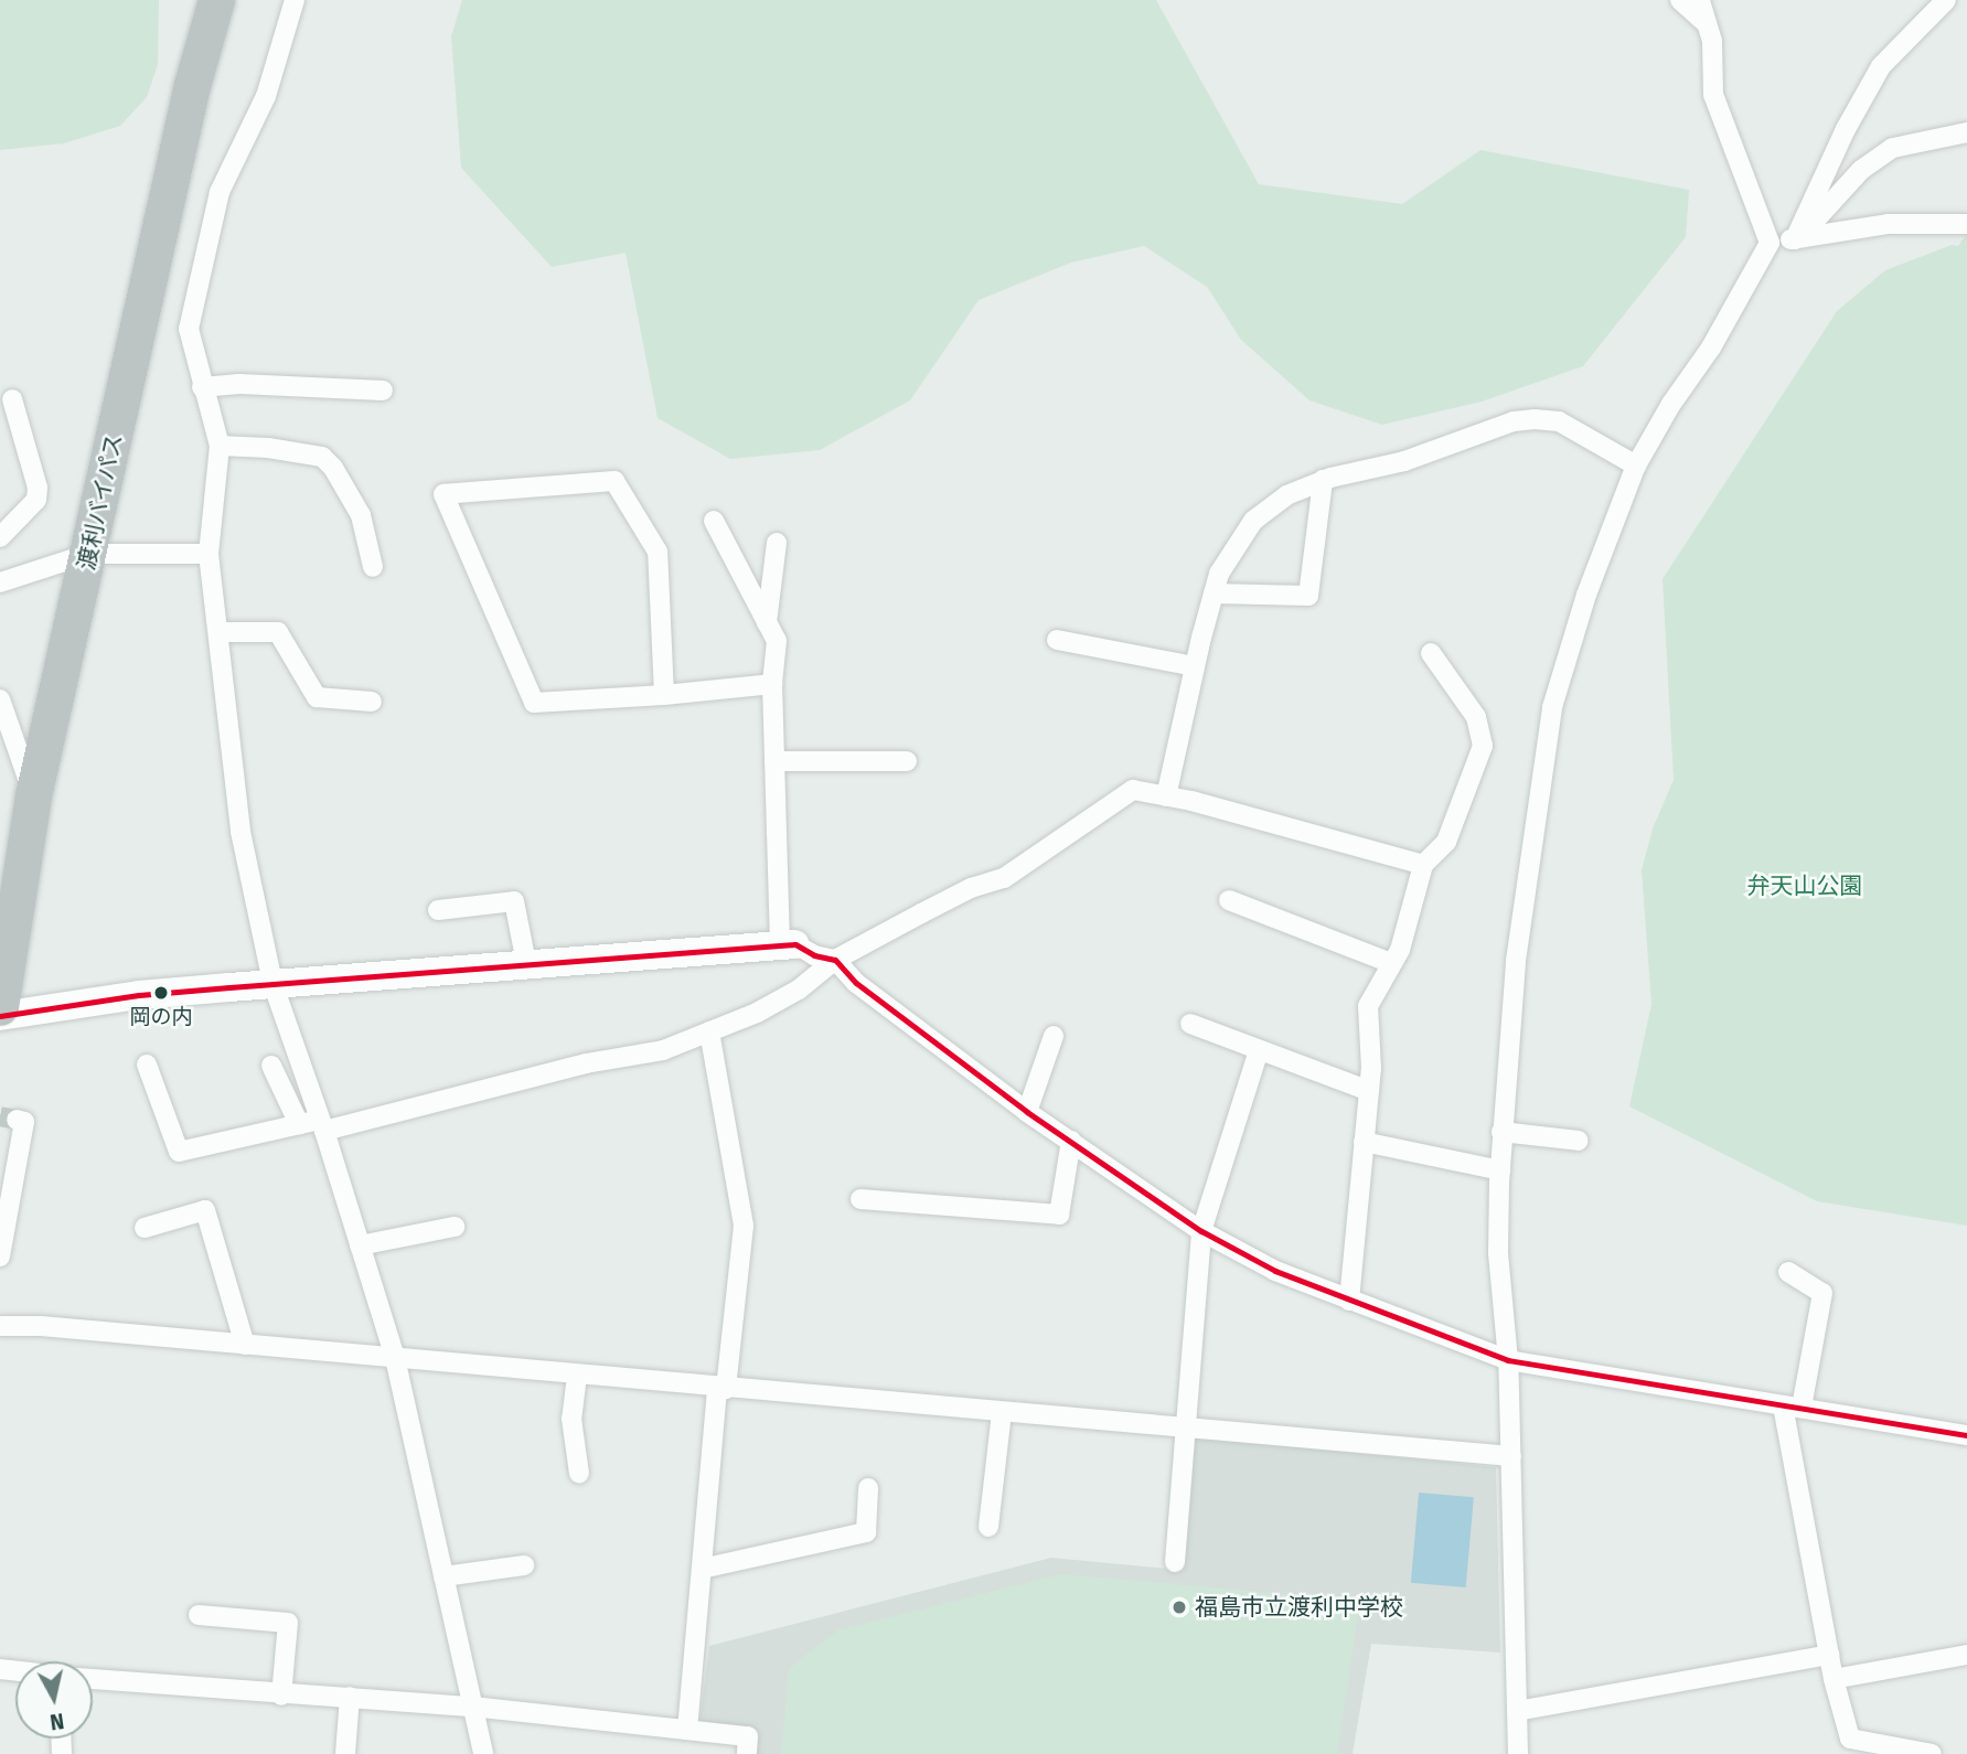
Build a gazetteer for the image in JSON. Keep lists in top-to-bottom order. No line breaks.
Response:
{"streets":{"highway":["渡利バイパス"]},"parks":["弁天山公園"],"places":["岡の内","福島市立渡利中学校"],"north":"bottom"}
